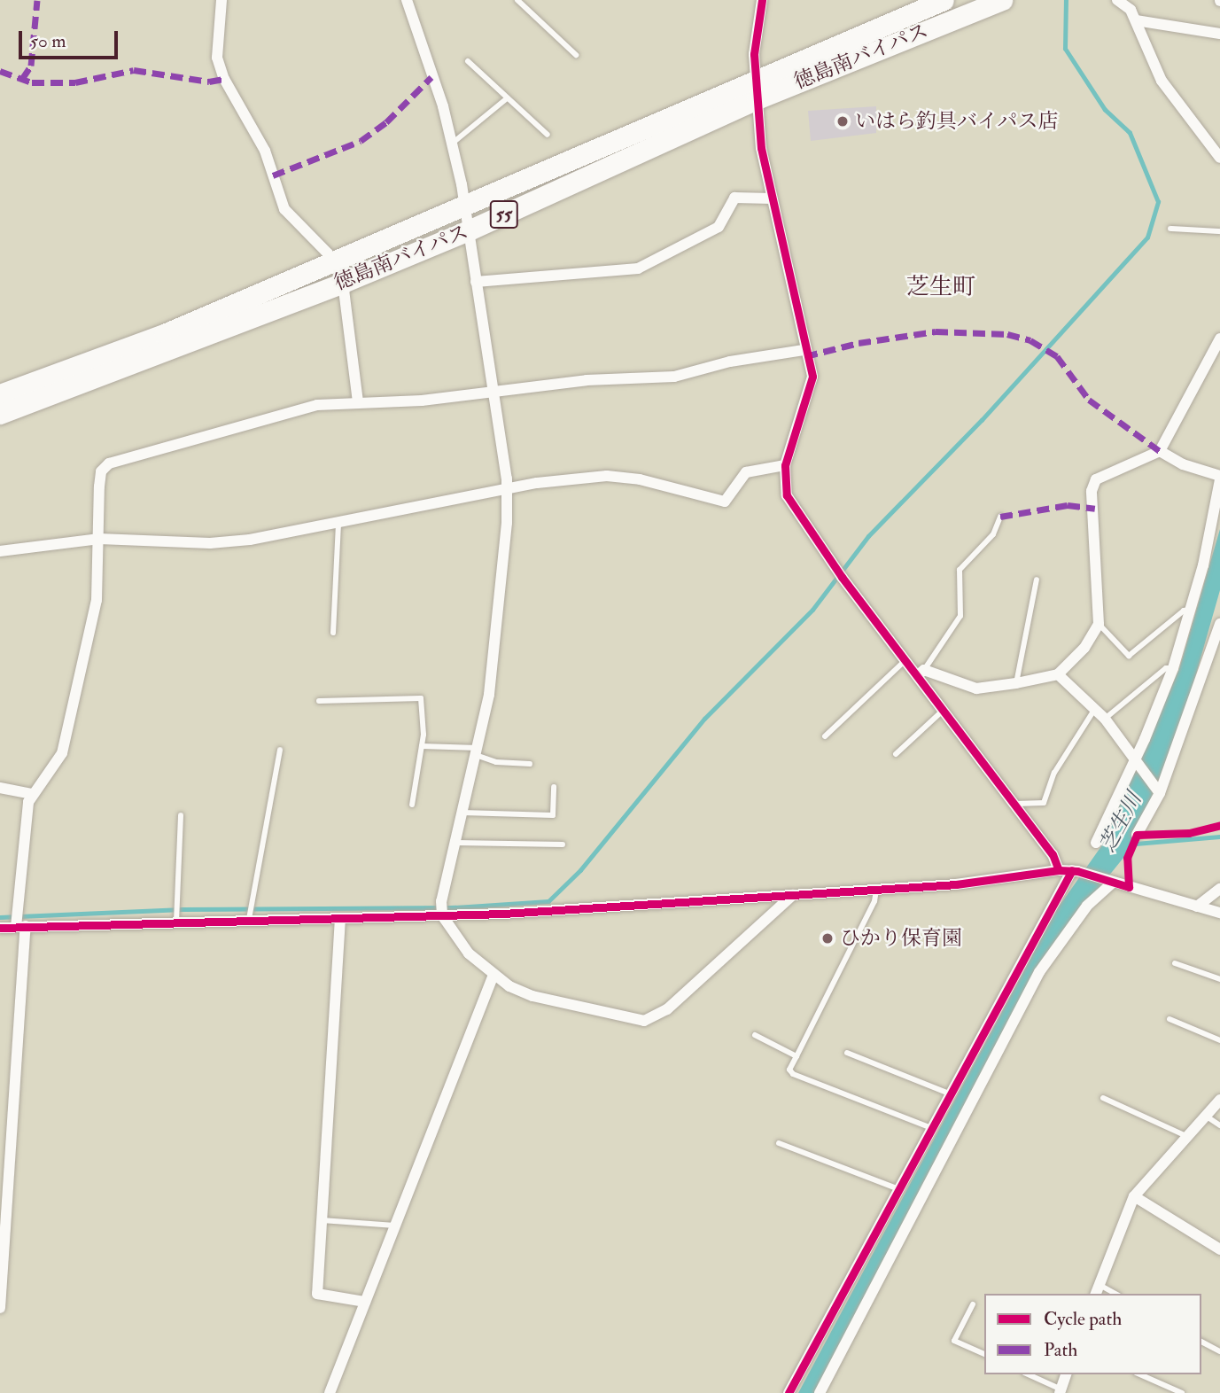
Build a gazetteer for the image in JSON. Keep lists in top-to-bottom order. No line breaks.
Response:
{"streets":{"highway":["徳島南バイパス","55"]},"districts":["芝生町"],"water":["芝生川"],"places":["いはら釣具バイパス店","ひかり保育園"],"legend":["Cycle path","Path"],"scale_bar":"50 m"}
